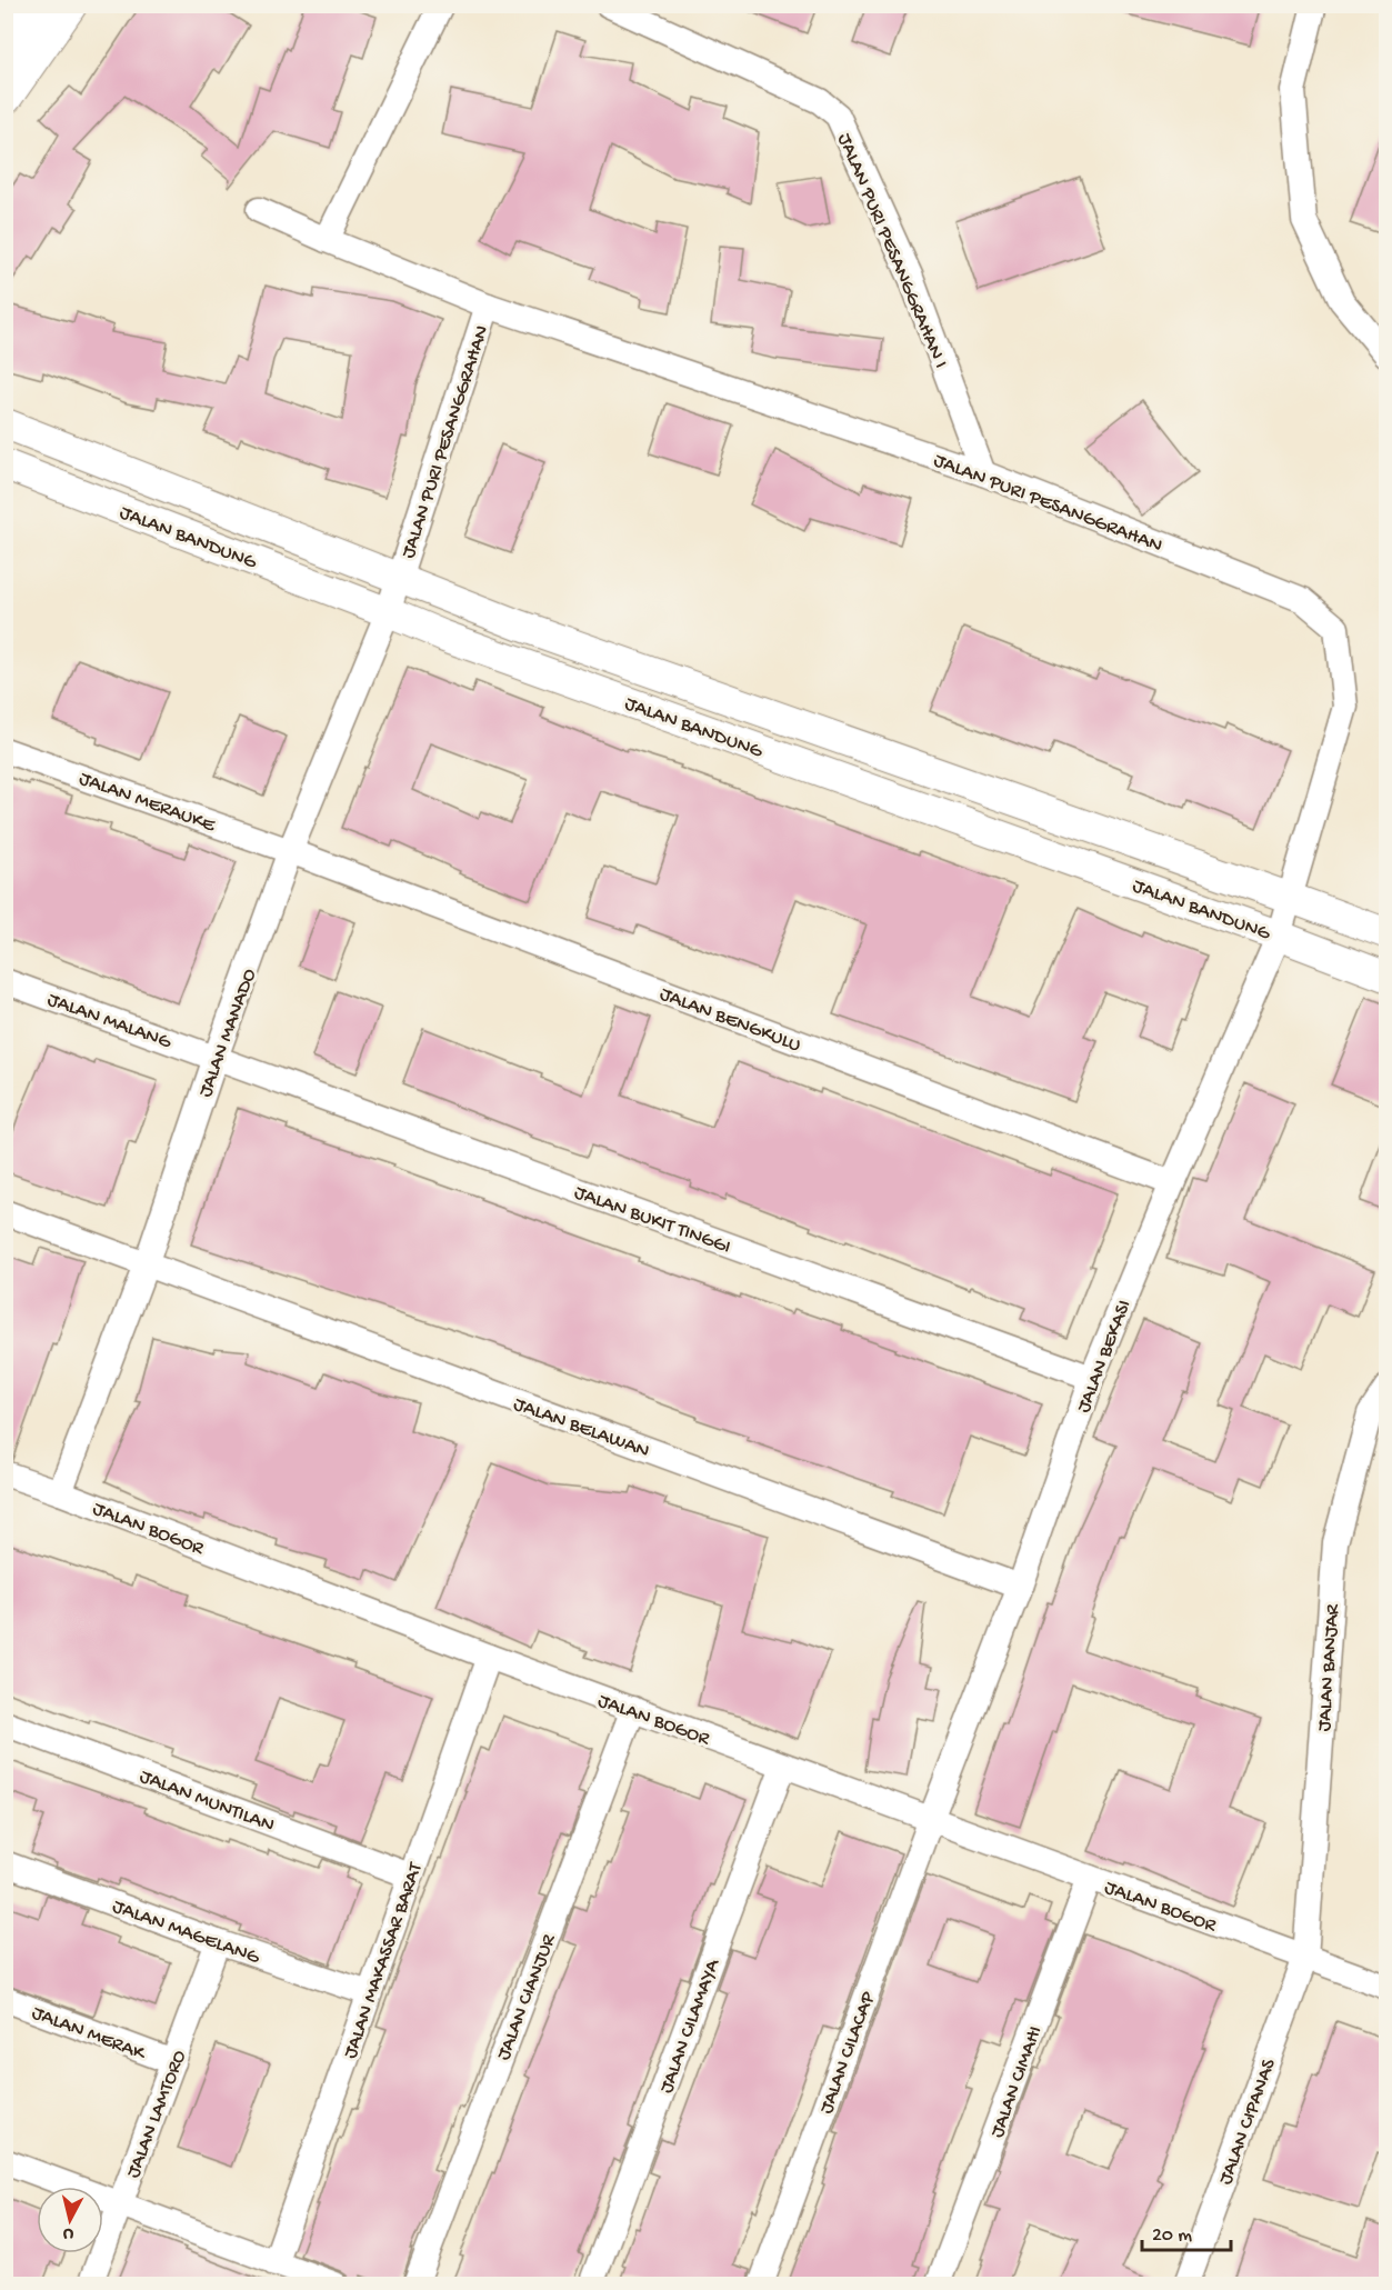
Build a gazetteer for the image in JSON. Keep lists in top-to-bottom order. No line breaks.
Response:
{"streets":{"street":["JALAN PURI PESANGGRAHAN I","JALAN PURI PESANGGRAHAN","JALAN BANDUNG","JALAN MERAUKE","JALAN BENGKULU","JALAN MALANG","JALAN MANADO","JALAN BUKIT TINGGI","JALAN BEKASI","JALAN BELAWAN","JALAN BOGOR","JALAN BANJAR","JALAN MUNTILAN","JALAN MAGELANG","JALAN MAKASSAR BARAT","JALAN CIANJUR","JALAN CILAMAYA","JALAN MERAK","JALAN CILACAP","JALAN CIMAHI","JALAN LAMTORO","JALAN CIPANAS"]},"crossings":[["JALAN PURI PESANGGRAHAN I","JALAN PURI PESANGGRAHAN"],["JALAN PURI PESANGGRAHAN","JALAN BANDUNG"],["JALAN PURI PESANGGRAHAN","JALAN MANADO"],["JALAN PURI PESANGGRAHAN","JALAN BEKASI"],["JALAN BANDUNG","JALAN MANADO"],["JALAN BANDUNG","JALAN BEKASI"],["JALAN MERAUKE","JALAN BENGKULU"],["JALAN MERAUKE","JALAN MANADO"],["JALAN BENGKULU","JALAN MANADO"],["JALAN BENGKULU","JALAN BEKASI"],["JALAN MALANG","JALAN MANADO"],["JALAN MALANG","JALAN BUKIT TINGGI"],["JALAN MANADO","JALAN BUKIT TINGGI"],["JALAN MANADO","JALAN BELAWAN"],["JALAN MANADO","JALAN BOGOR"],["JALAN BUKIT TINGGI","JALAN BEKASI"],["JALAN BEKASI","JALAN BELAWAN"],["JALAN BEKASI","JALAN BOGOR"],["JALAN BEKASI","JALAN CILACAP"],["JALAN BOGOR","JALAN BANJAR"],["JALAN BOGOR","JALAN MAKASSAR BARAT"],["JALAN BOGOR","JALAN CIANJUR"],["JALAN BOGOR","JALAN CILAMAYA"],["JALAN BOGOR","JALAN CILACAP"],["JALAN BOGOR","JALAN CIMAHI"],["JALAN BOGOR","JALAN CIPANAS"],["JALAN BANJAR","JALAN CIPANAS"],["JALAN MUNTILAN","JALAN MAKASSAR BARAT"],["JALAN MAGELANG","JALAN MAKASSAR BARAT"],["JALAN MAGELANG","JALAN LAMTORO"],["JALAN MERAK","JALAN LAMTORO"]],"scale_bar":"20 m","north":"bottom"}
